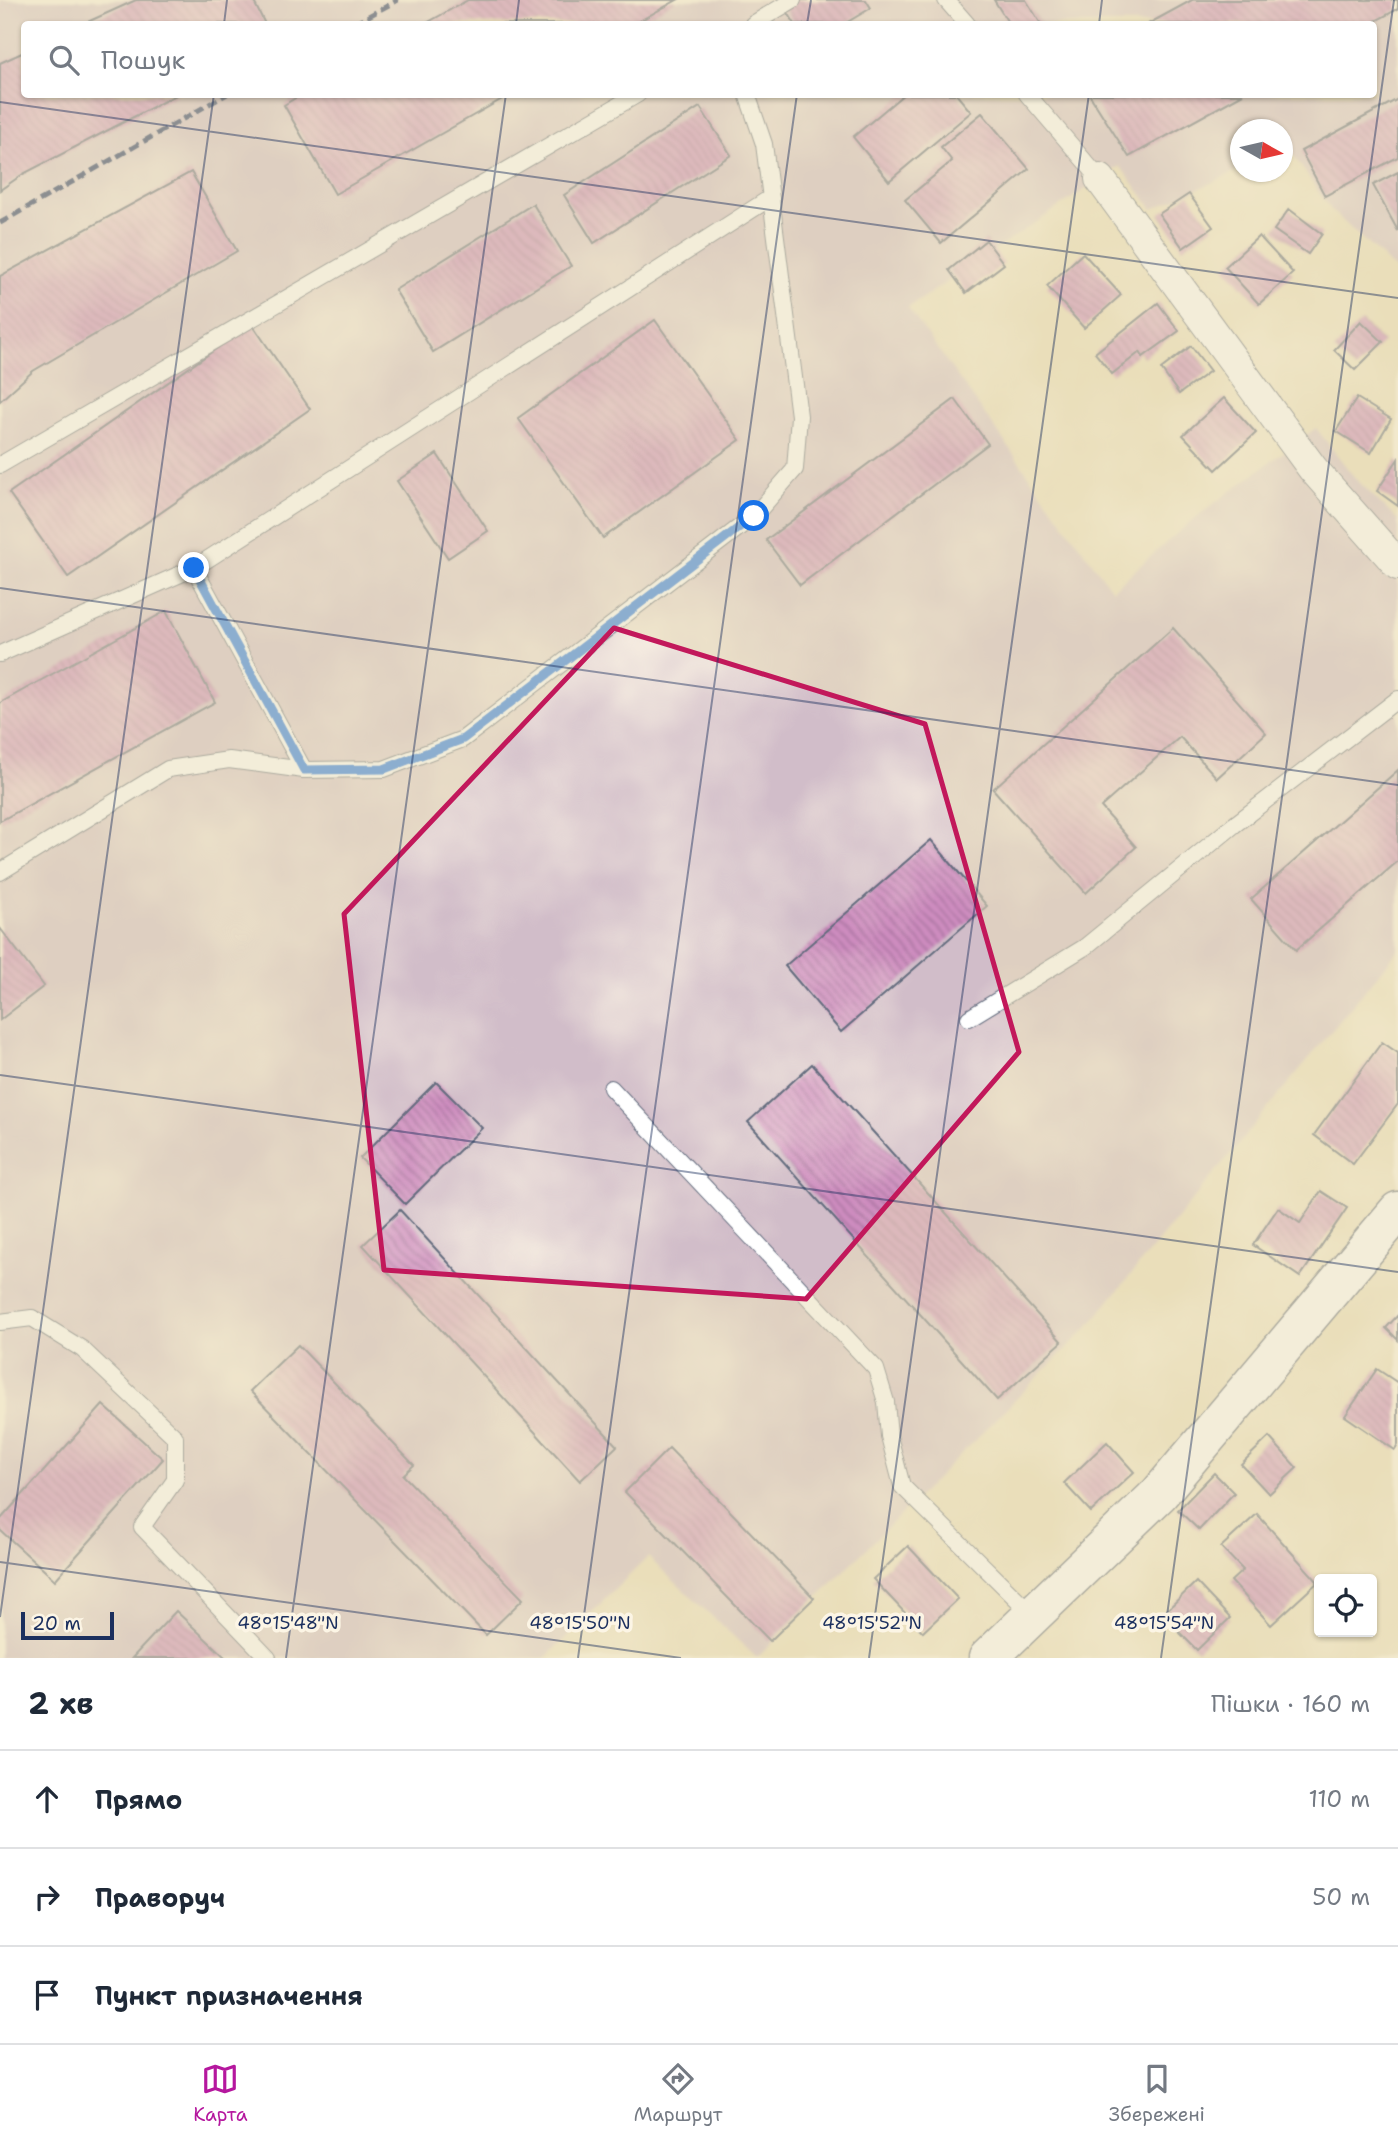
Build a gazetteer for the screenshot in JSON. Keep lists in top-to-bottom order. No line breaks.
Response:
{"scale_bar":"20 m","north":"right","page":{"search":"Пошук","scale":"20 m","heading":["2 хв","Пішки · 160 m"],"list":[["Прямо","110 m"],["Праворуч","50 m"],"Пункт призначення"],"nav":["Карта","Маршрут","Збережені"]},"coordinates":["48°15'48\"N","48°15'50\"N","48°15'52\"N","48°15'54\"N"]}
